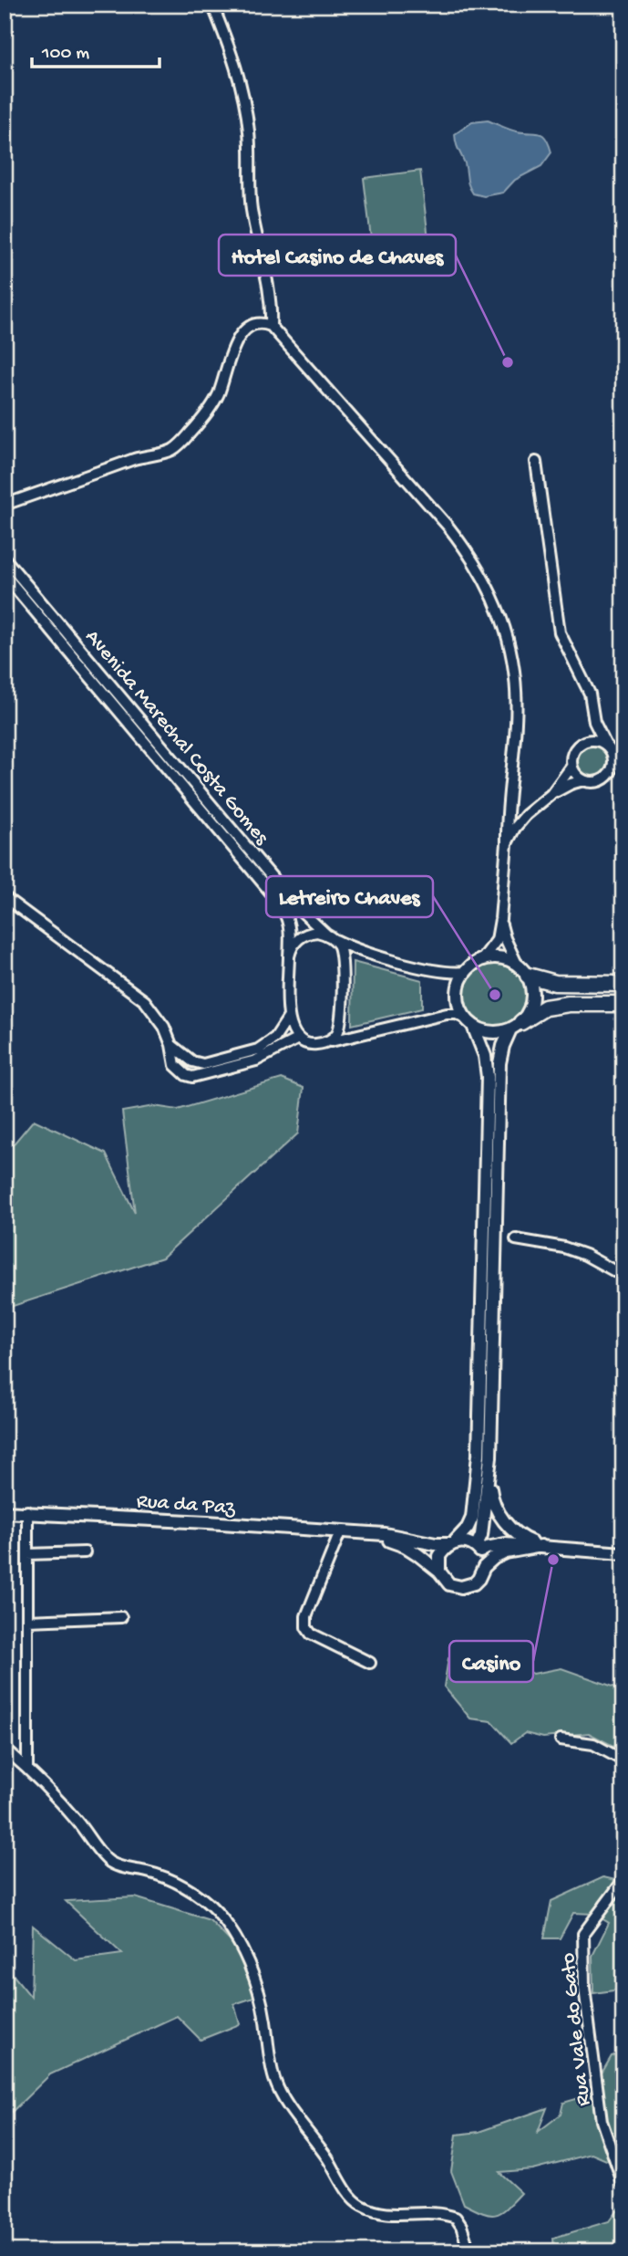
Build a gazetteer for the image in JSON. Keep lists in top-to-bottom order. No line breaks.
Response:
{"streets":{"main road":["Rua da Paz"],"street":["Avenida Marechal Costa Gomes","Rua Vale do Gato"]},"places":["Hotel Casino de Chaves","Letreiro Chaves","Casino"],"scale_bar":"100 m"}
